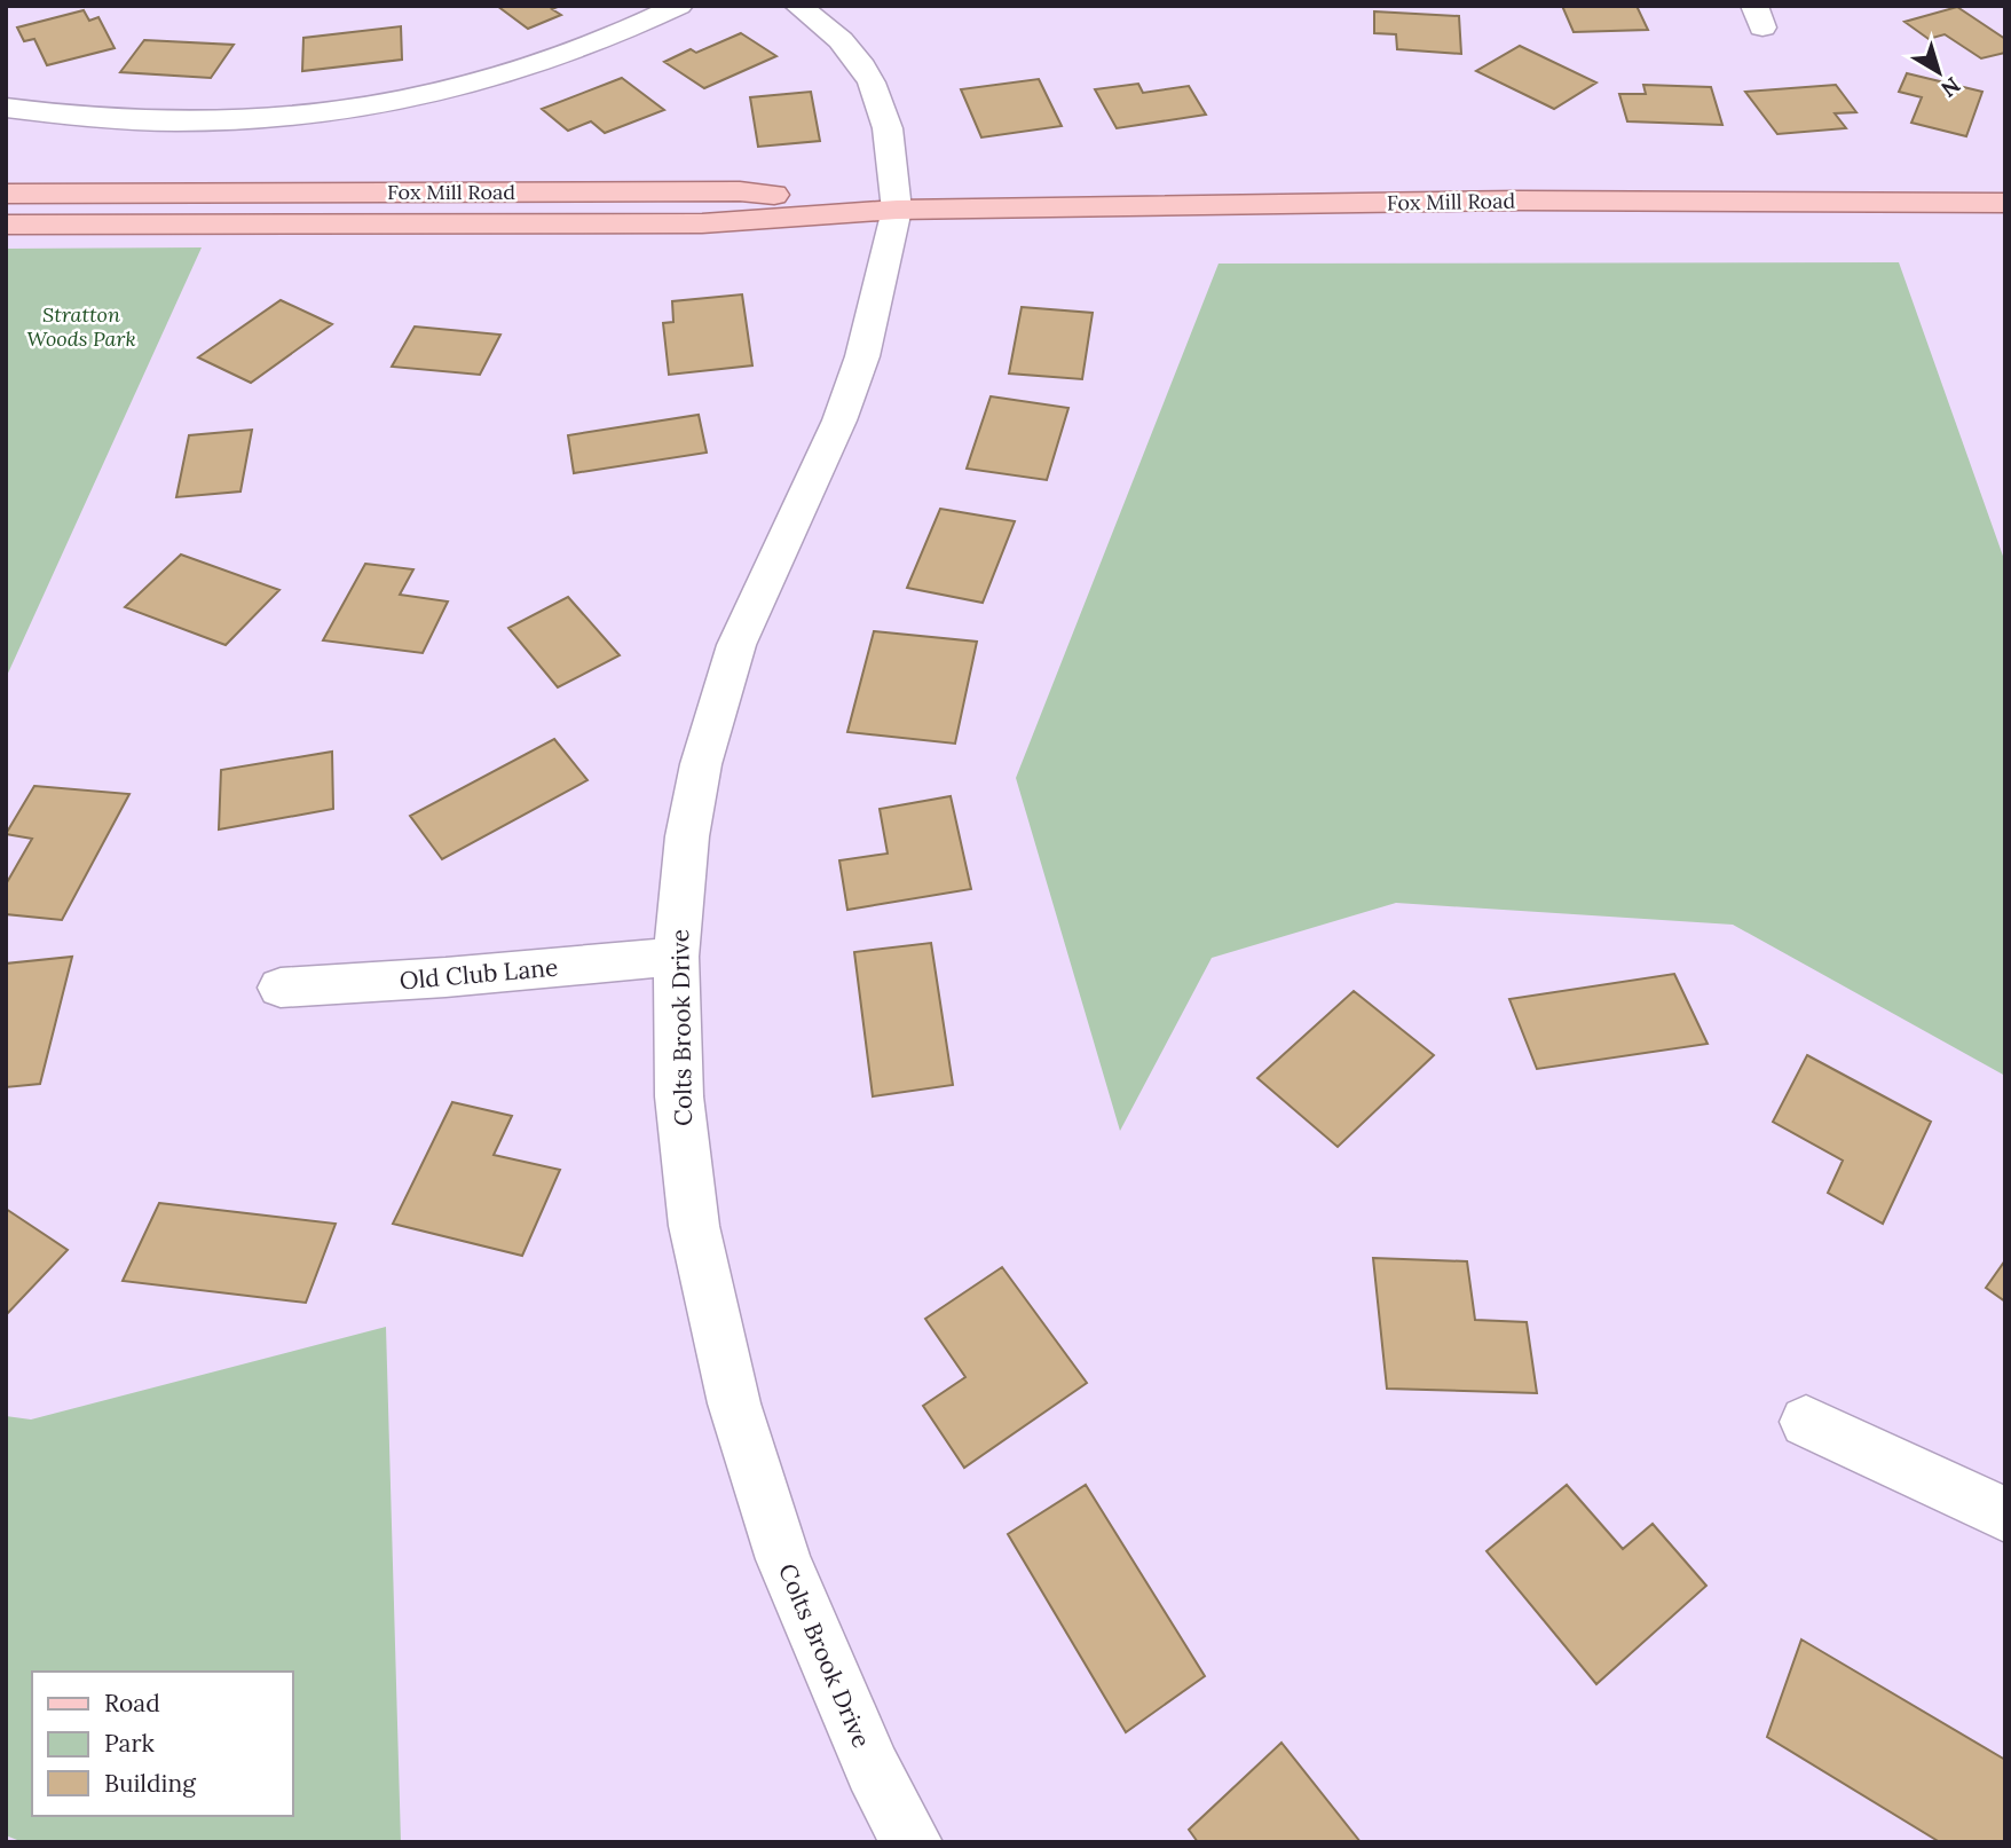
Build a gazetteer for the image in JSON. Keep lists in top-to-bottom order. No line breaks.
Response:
{"streets":{"main road":["Fox Mill Road"],"street":["Old Club Lane","Colts Brook Drive"]},"crossings":[["Fox Mill Road","Colts Brook Drive"],["Old Club Lane","Colts Brook Drive"]],"parks":["Stratton Woods Park"],"legend":["Road","Park","Building"],"north":"bottom right"}
